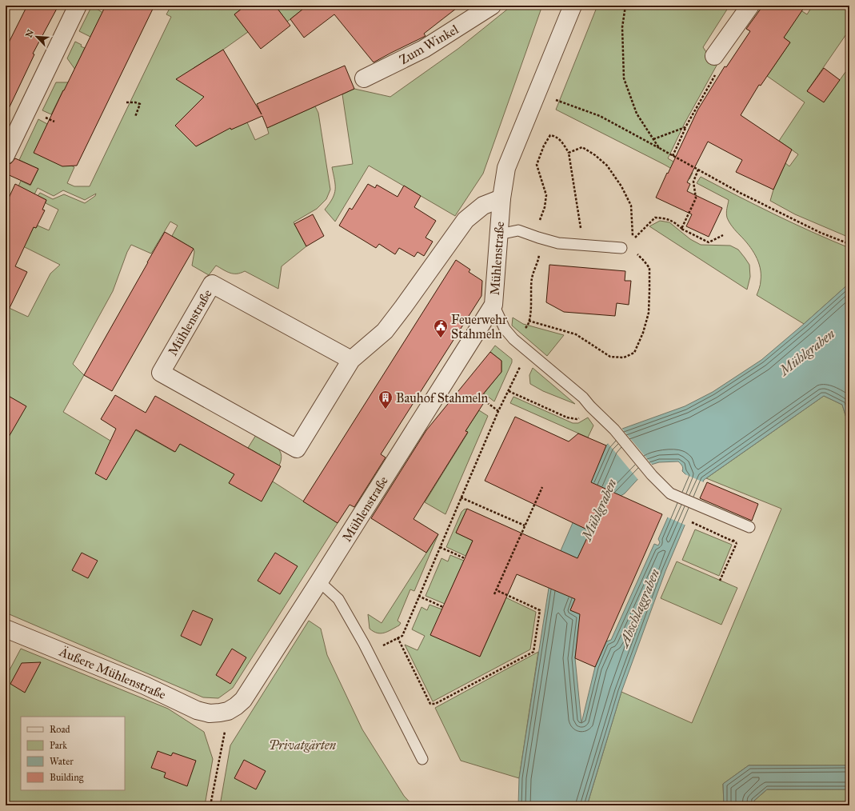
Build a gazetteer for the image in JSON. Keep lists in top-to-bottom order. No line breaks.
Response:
{"streets":{"street":["Zum Winkel","Mühlenstraße","Äußere Mühlenstraße"]},"crossings":[["Mühlenstraße","Äußere Mühlenstraße"]],"water":["Mühlgraben","Abschlaggraben"],"parks":["Privatgärten"],"places":{"public building":["Feuerwehr Stahmeln"],"building":["Bauhof Stahmeln"]},"legend":["Road","Park","Water","Building"],"north":"top left"}
